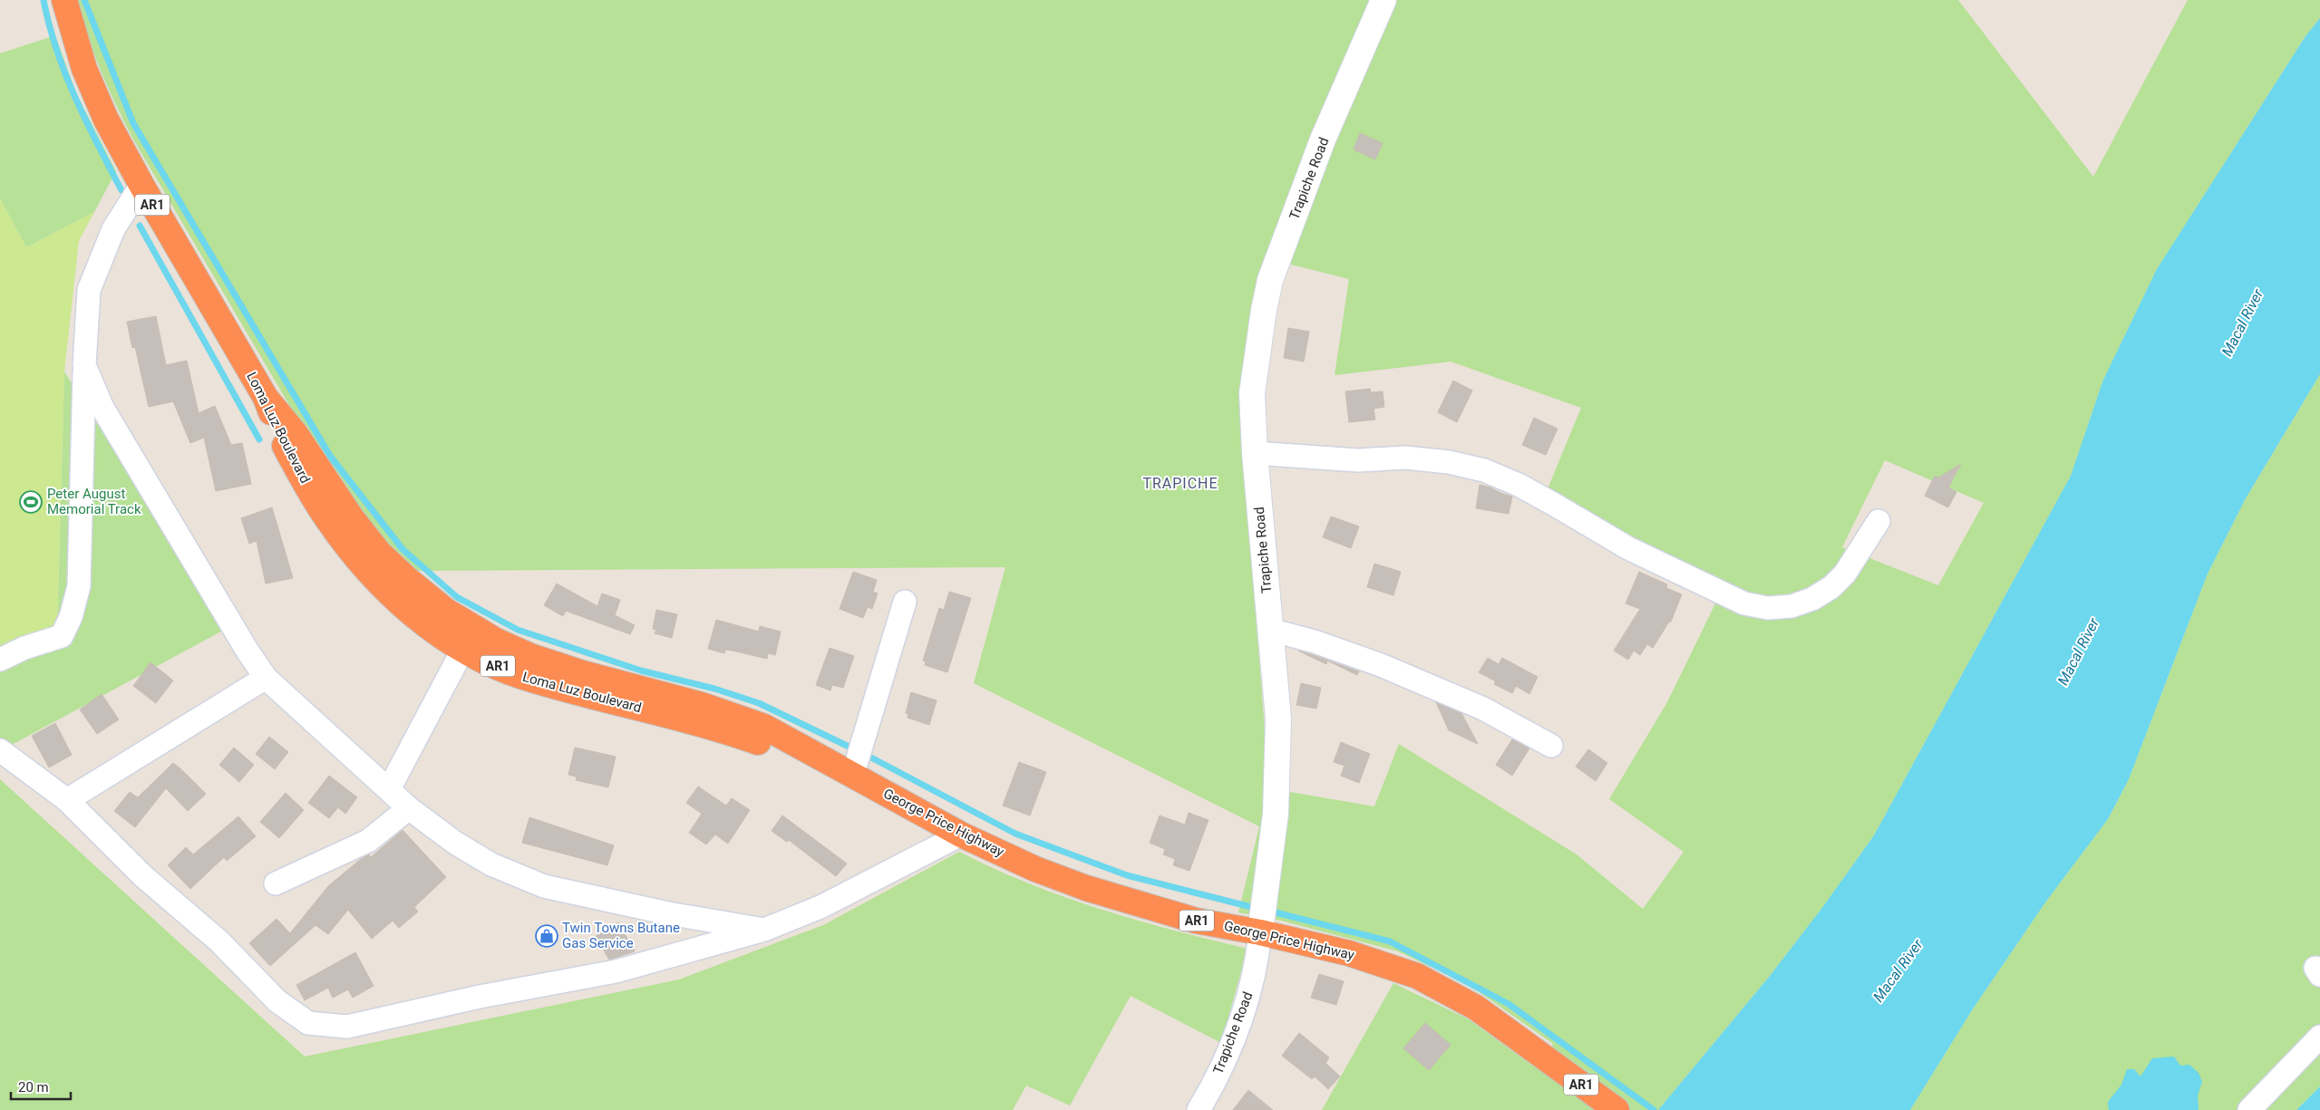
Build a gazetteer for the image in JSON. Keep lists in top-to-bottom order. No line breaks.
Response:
{"streets":{"highway":["AR1","Loma Luz Boulevard","George Price Highway"],"street":["Trapiche Road"]},"crossings":[["Trapiche Road","George Price Highway"],["Loma Luz Boulevard","George Price Highway"]],"districts":["TRAPICHE"],"water":["Macal River"],"places":{"sports":["Peter August Memorial Track"],"shop":["Twin Towns Butane Gas Service"]},"scale_bar":"20 m"}
